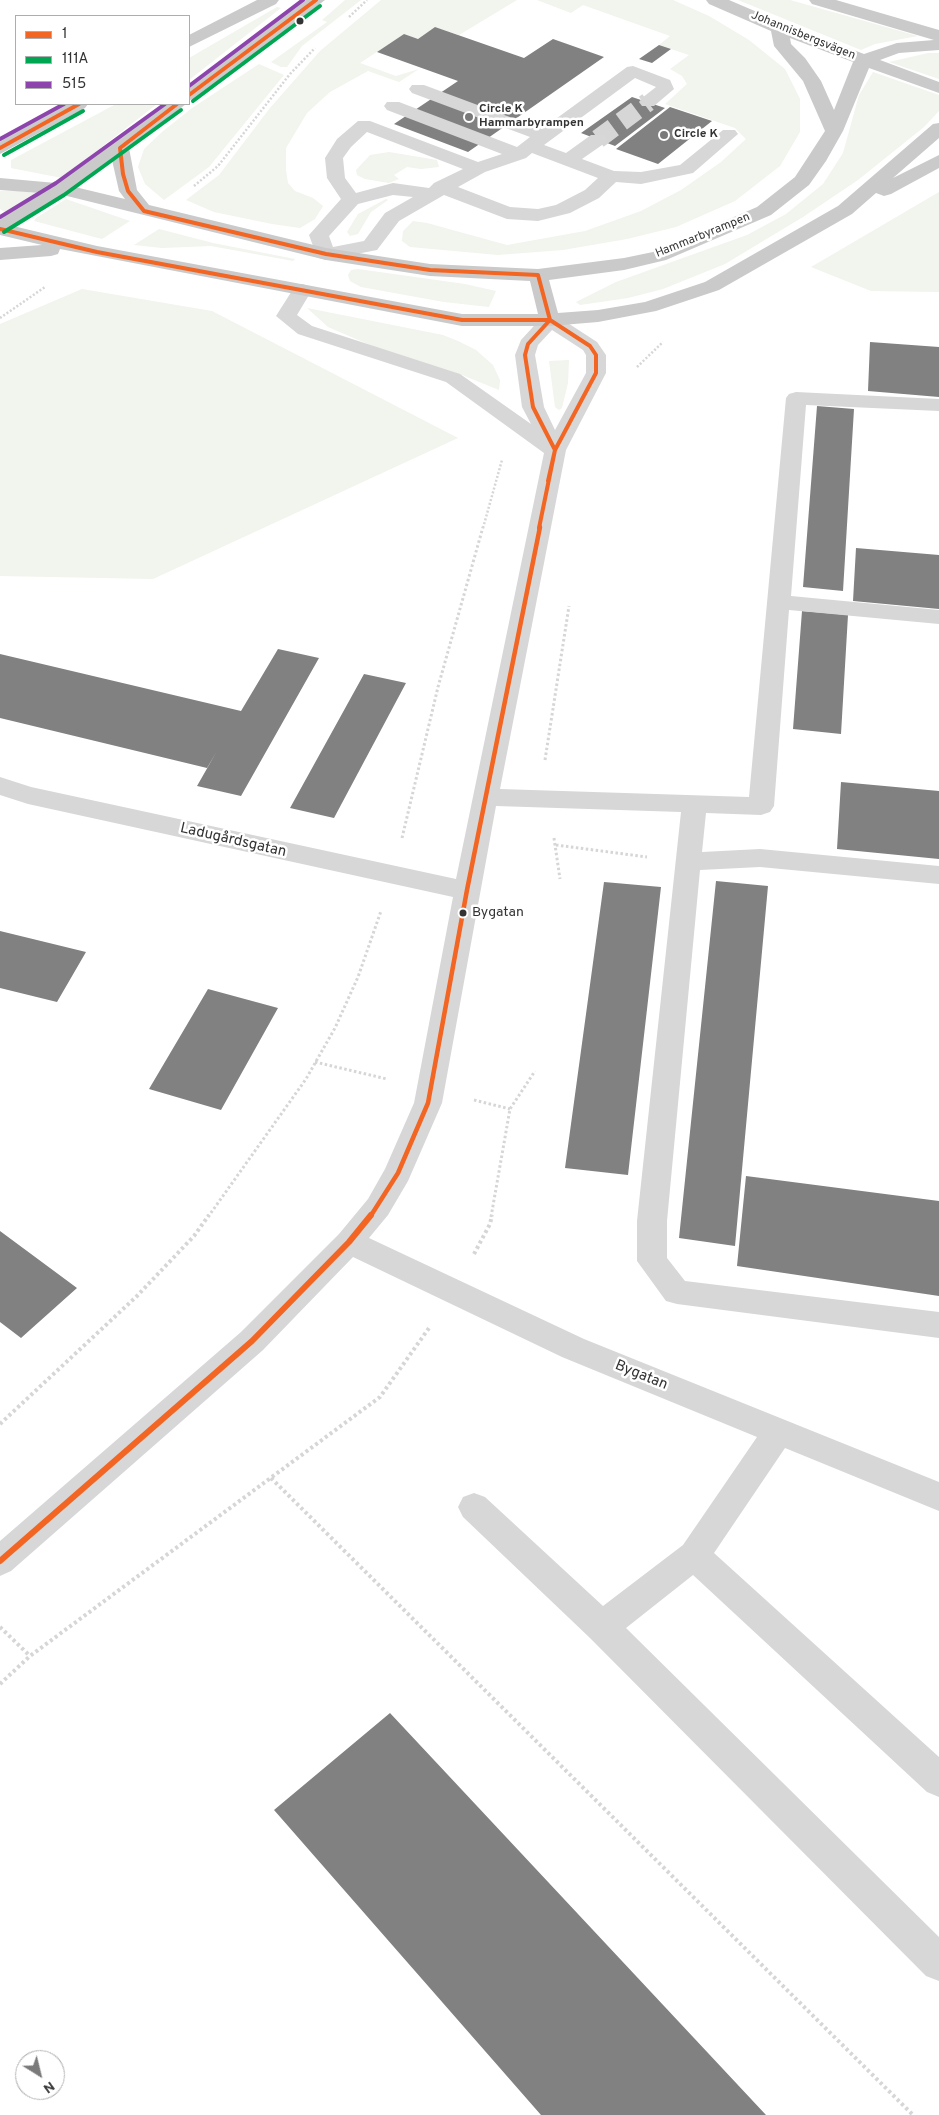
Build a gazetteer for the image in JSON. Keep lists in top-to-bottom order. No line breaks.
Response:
{"streets":{"main road":["Johannisbergsvägen","Hammarbyrampen"],"street":["Ladugårdsgatan","Bygatan"]},"crossings":[["Johannisbergsvägen","Hammarbyrampen"]],"places":["Circle K Hammarbyrampen","Circle K","Bygatan"],"lines":["transit line 1","transit line 515","transit line 111A"],"legend":["1","111A","515"],"north":"bottom right"}
